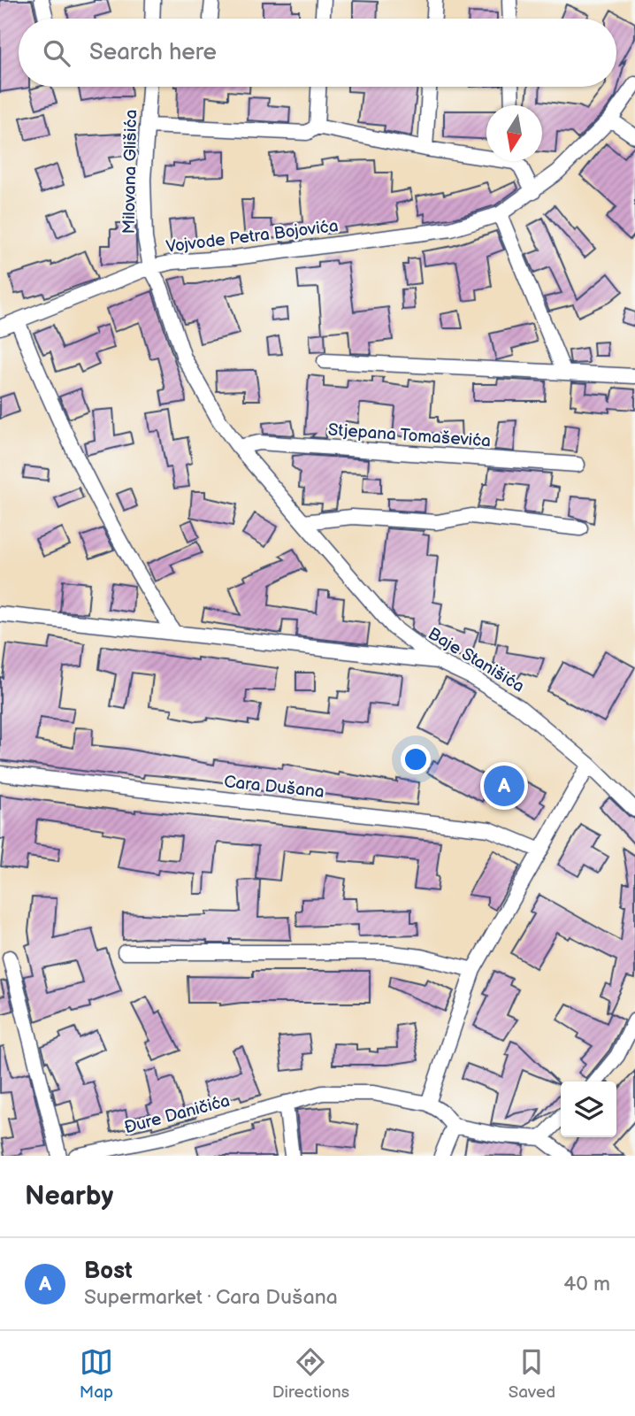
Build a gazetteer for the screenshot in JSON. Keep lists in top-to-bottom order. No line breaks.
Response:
{"streets":{"street":["Milovana Glišića","Vojvode Petra Bojovića","Stjepana Tomaševića","Baje Stanišića","Cara Dušana","Đure Daničića"]},"crossings":[["Milovana Glišića","Vojvode Petra Bojovića"],["Milovana Glišića","Baje Stanišića"],["Vojvode Petra Bojovića","Baje Stanišića"],["Stjepana Tomaševića","Baje Stanišića"]],"north":"bottom","page":{"search":"Search here","pins":"A","heading":"Nearby","list":[{"mark":"A","name":"Bost","note":"Supermarket · Cara Dušana","value":"40 m"}],"nav":["Map","Directions","Saved"]}}
